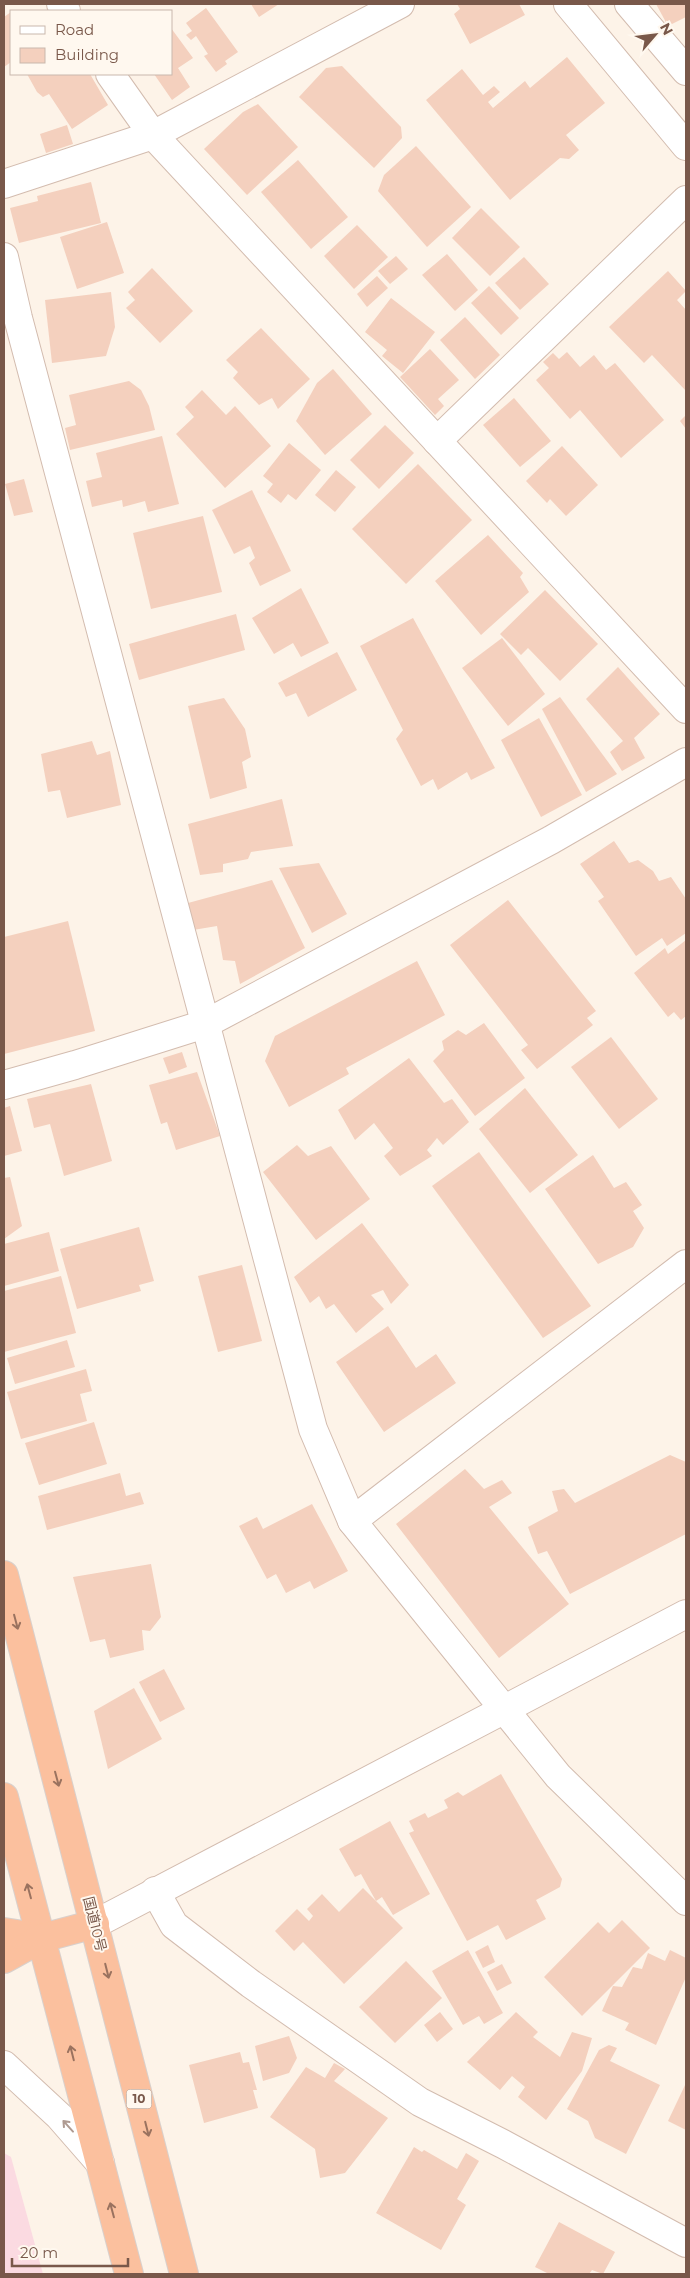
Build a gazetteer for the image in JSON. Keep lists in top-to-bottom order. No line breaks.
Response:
{"streets":{"highway":["国道10号","10"]},"legend":["Road","Building"],"scale_bar":"20 m","north":"top right"}
